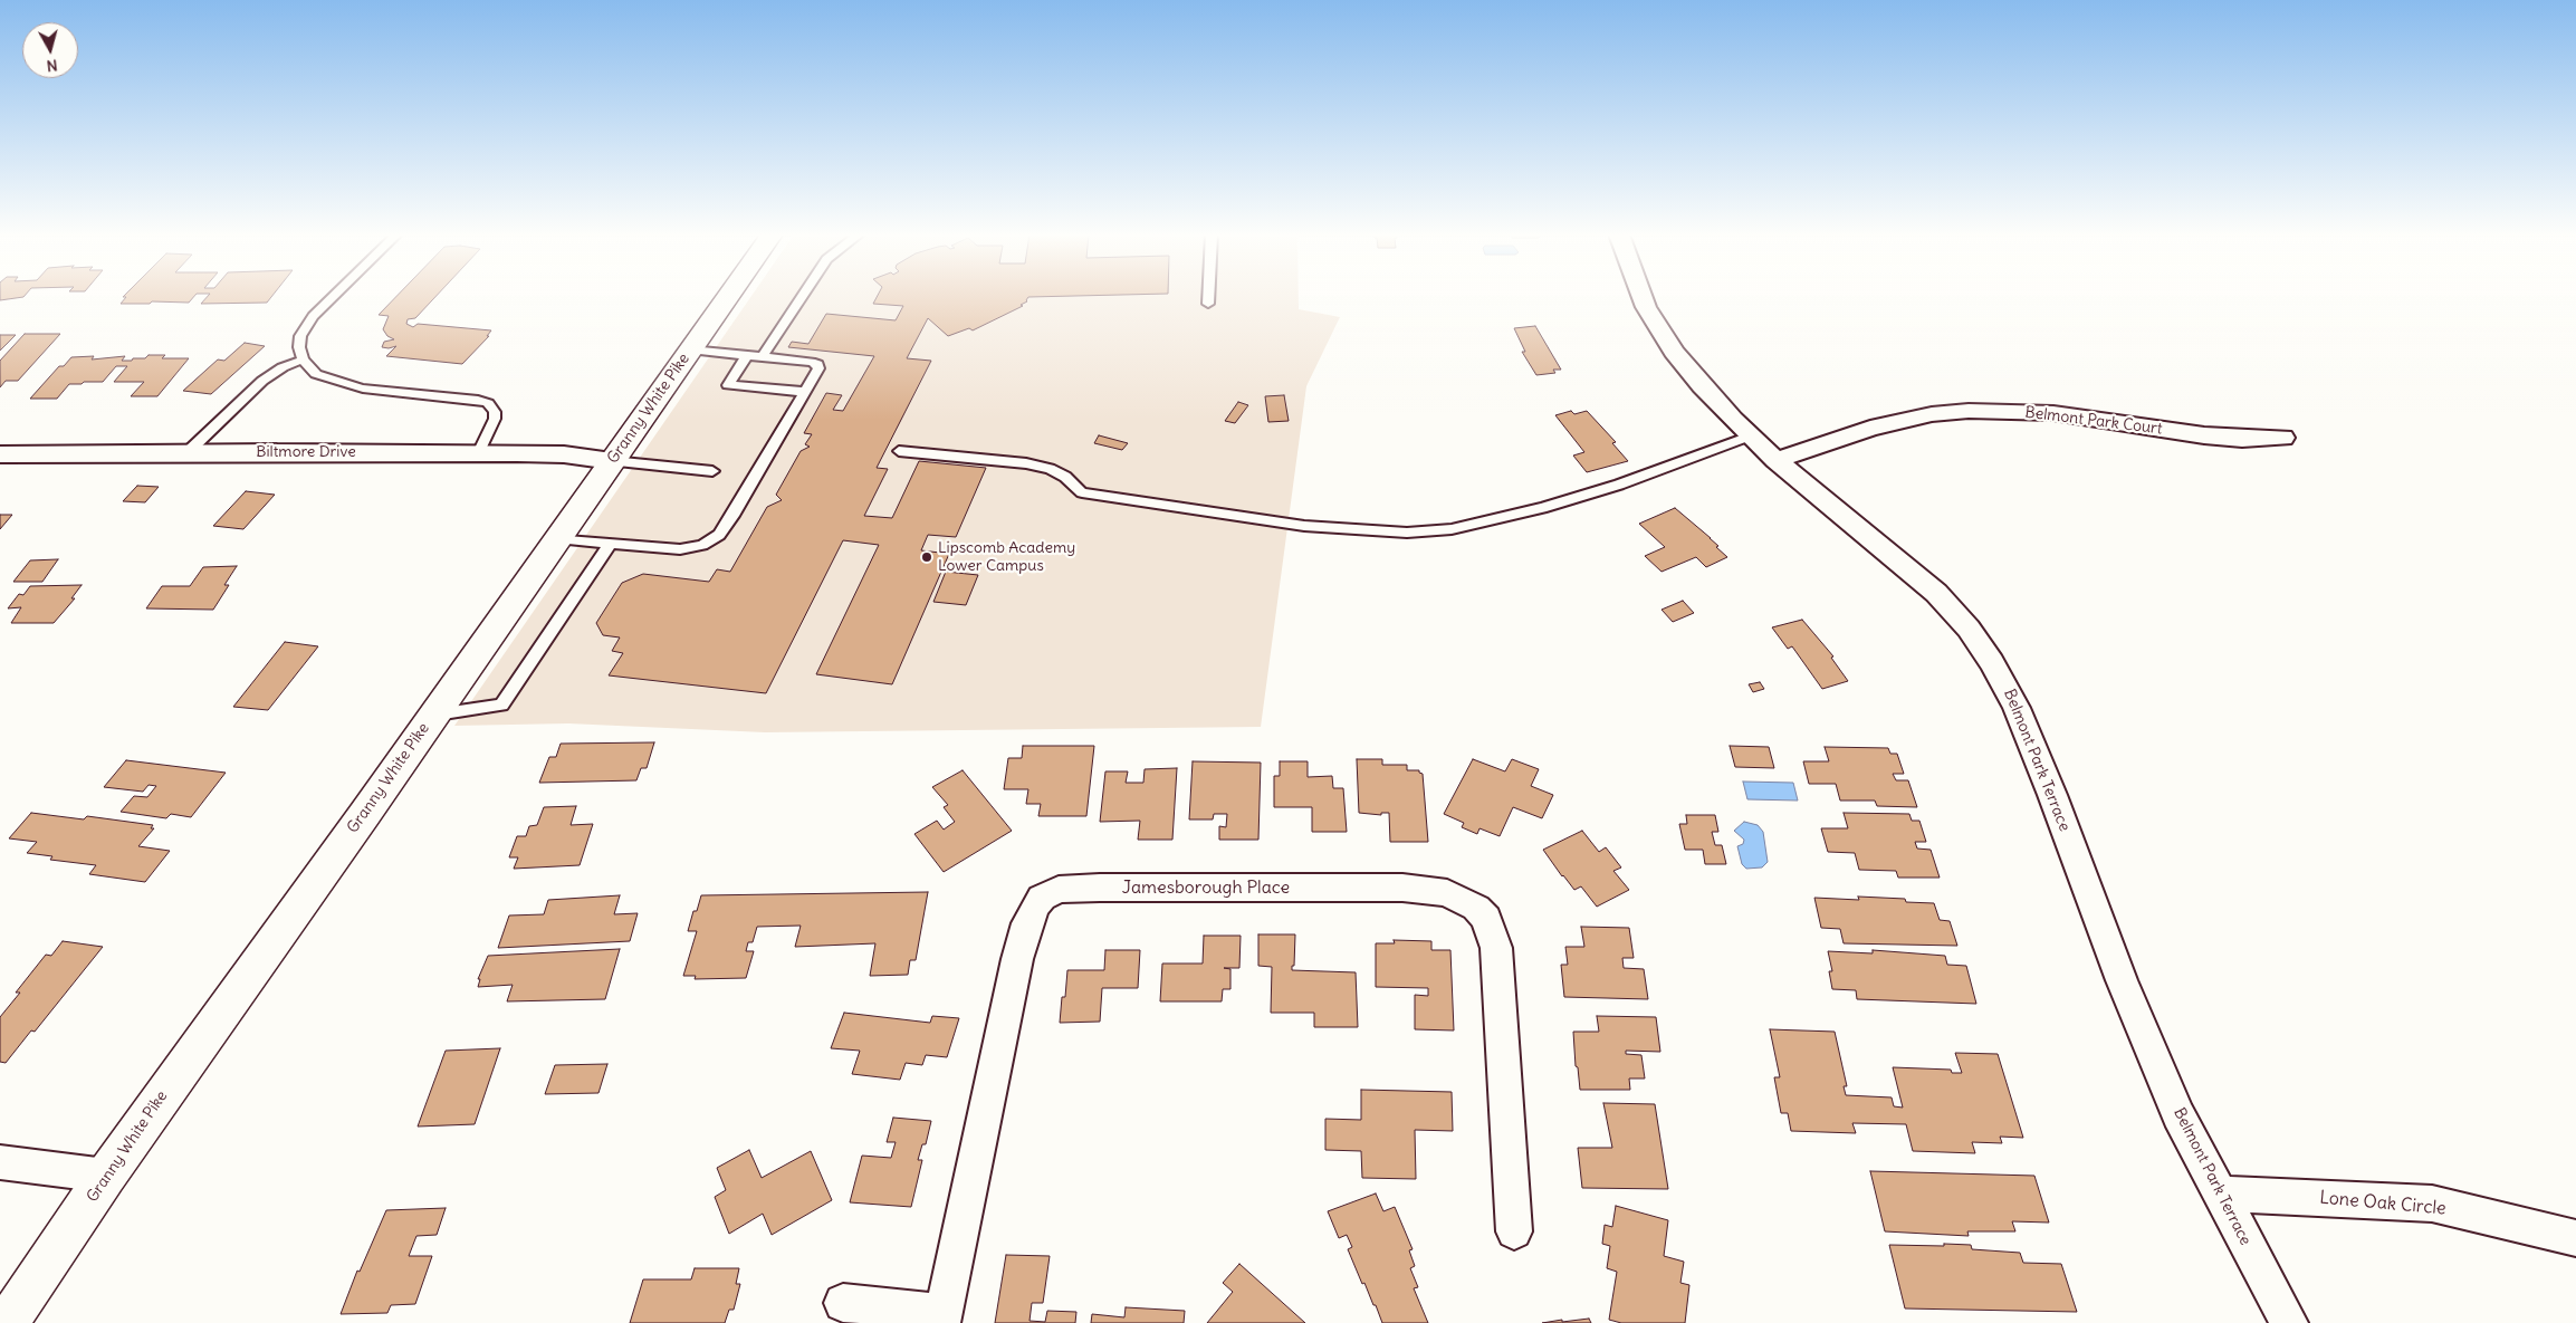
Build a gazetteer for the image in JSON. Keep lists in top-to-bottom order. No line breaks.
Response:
{"streets":{"main road":["Granny White Pike"],"street":["Belmont Park Court","Biltmore Drive","Belmont Park Terrace","Jamesborough Place","Lone Oak Circle"]},"crossings":[["Granny White Pike","Biltmore Drive"],["Belmont Park Court","Belmont Park Terrace"],["Belmont Park Terrace","Lone Oak Circle"]],"places":["Lipscomb Academy Lower Campus"],"north":"bottom"}
